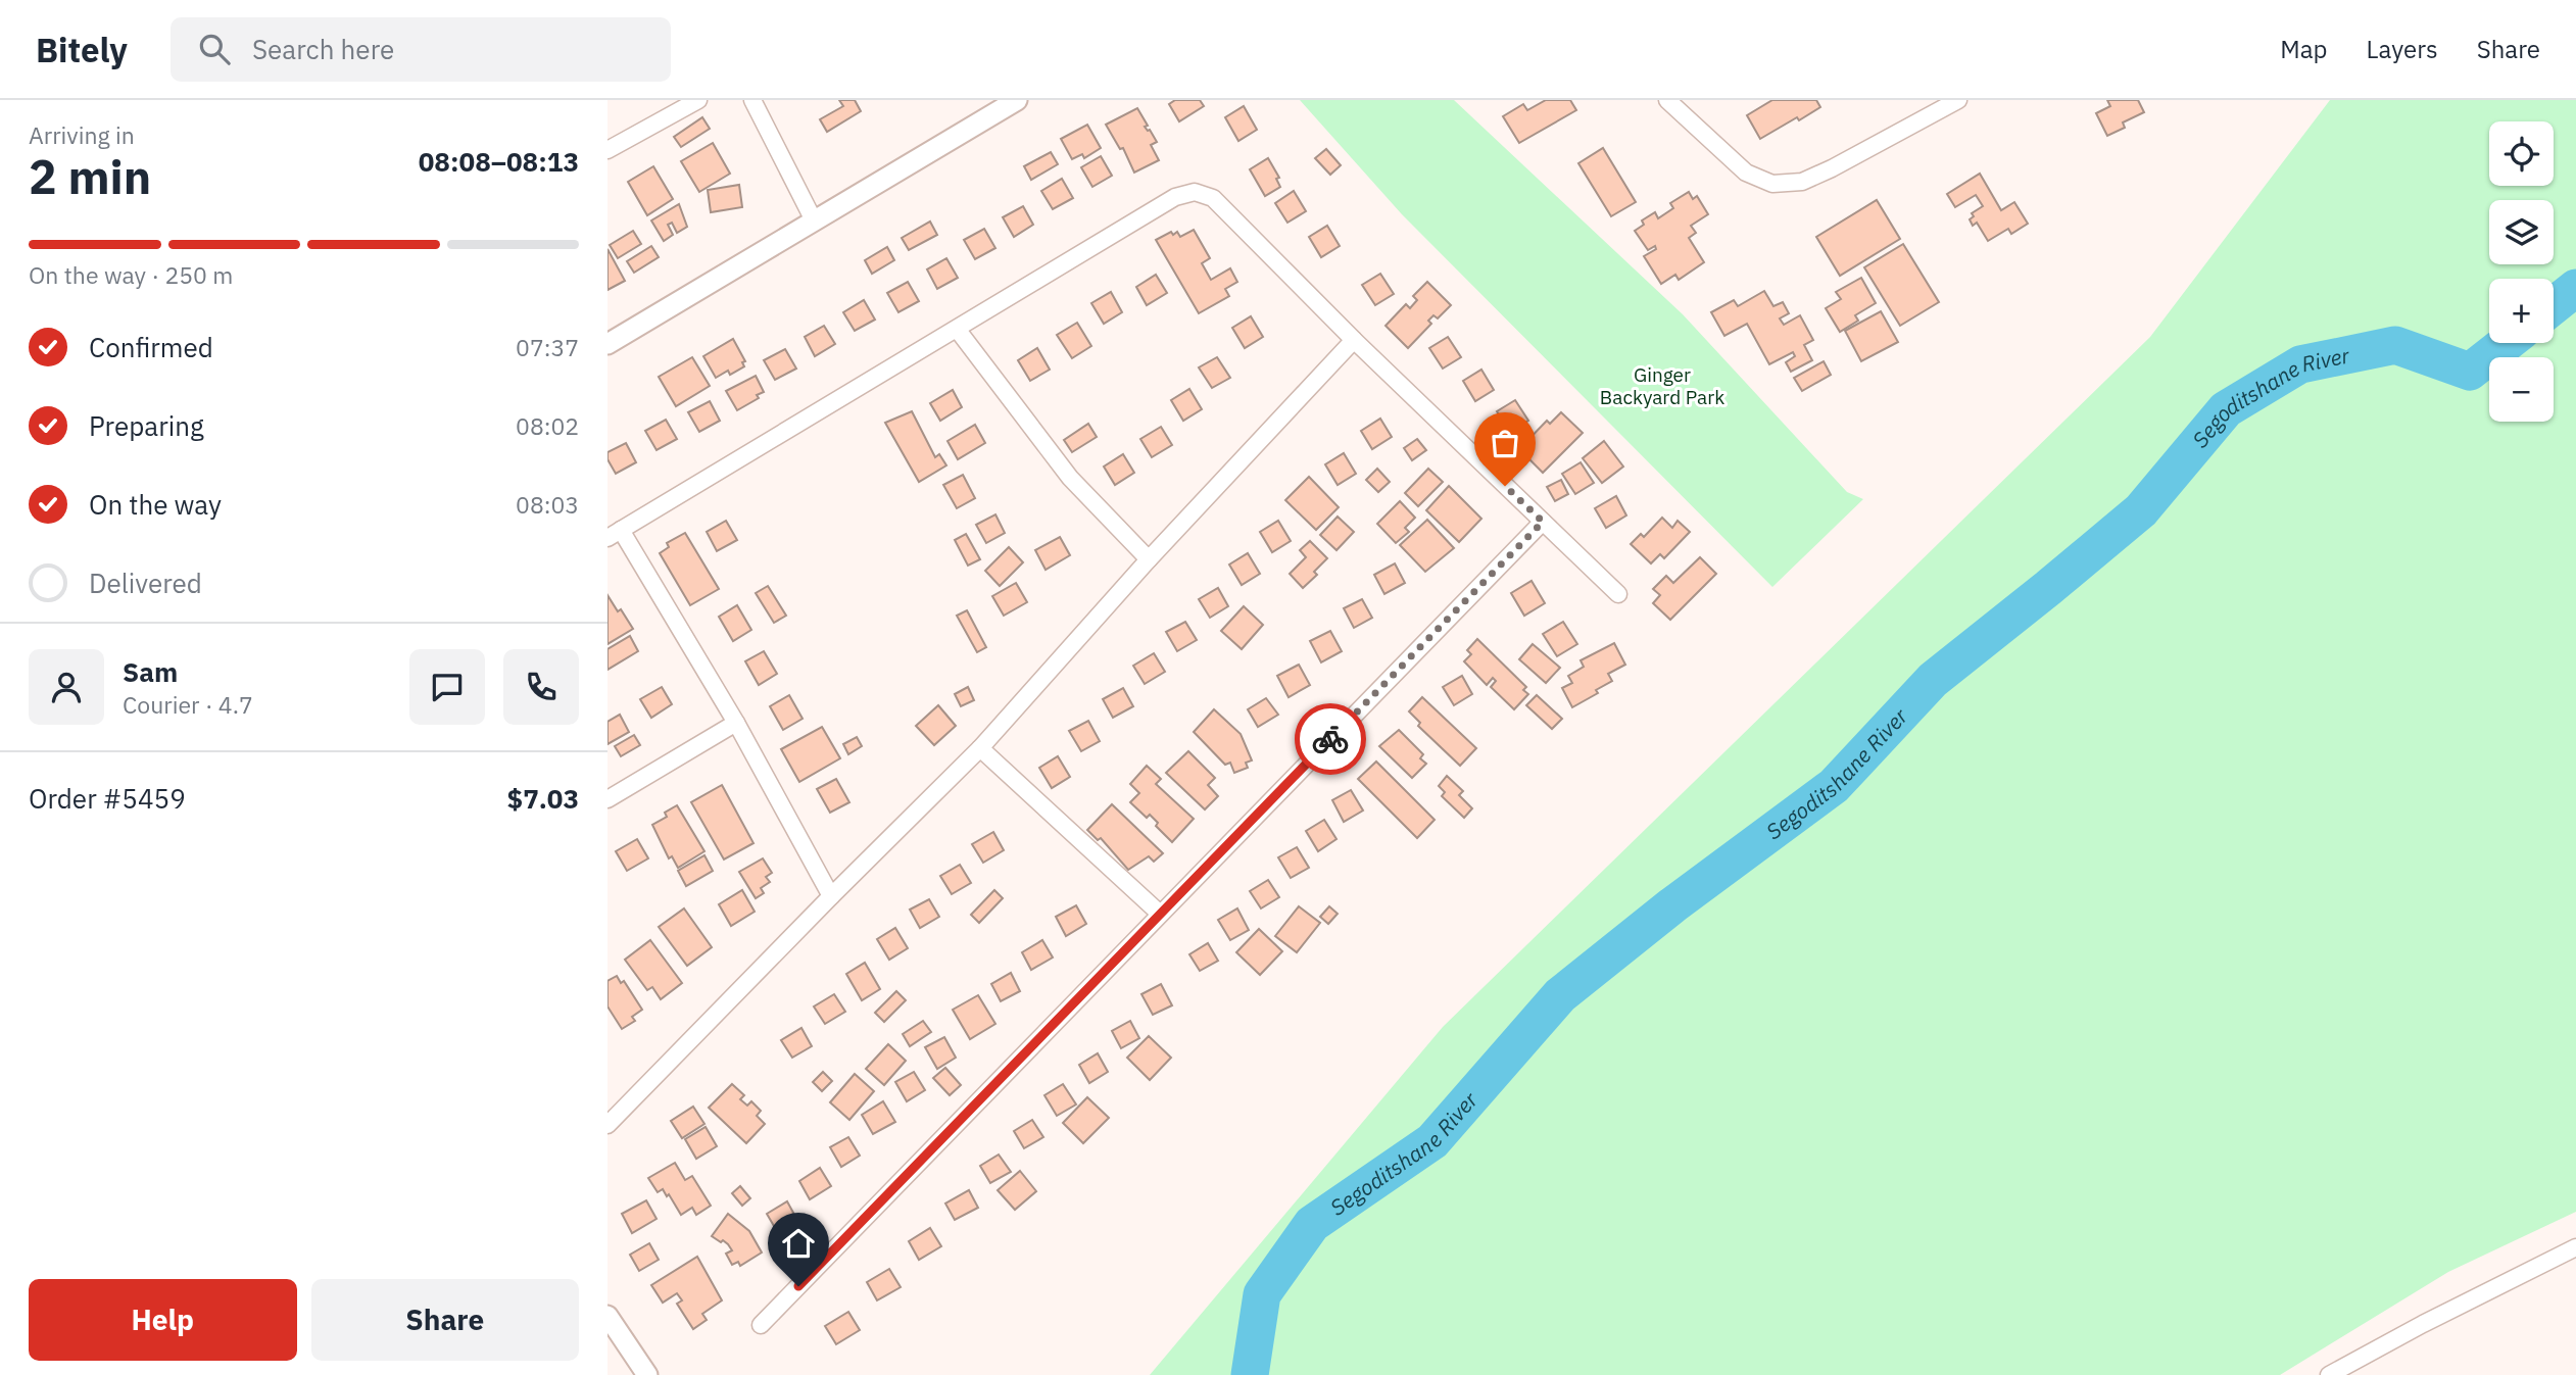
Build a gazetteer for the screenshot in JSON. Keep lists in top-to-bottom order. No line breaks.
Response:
{"water":["Segoditshane River"],"parks":["Ginger Backyard Park"],"page":{"header":"Bitely","search":"Search here","nav":["Map","Layers","Share"],"heading":["2 min","Arriving in","08:08–08:13"],"panel":["Sam","Courier · 4.7","Order #5459","$7.03"],"map_buttons":["+","−"],"bar":"On the way · 250 m","list":[["Confirmed","07:37"],["Preparing","08:02"],["On the way","08:03"],"Delivered"],"buttons":["Help","Share"]}}
